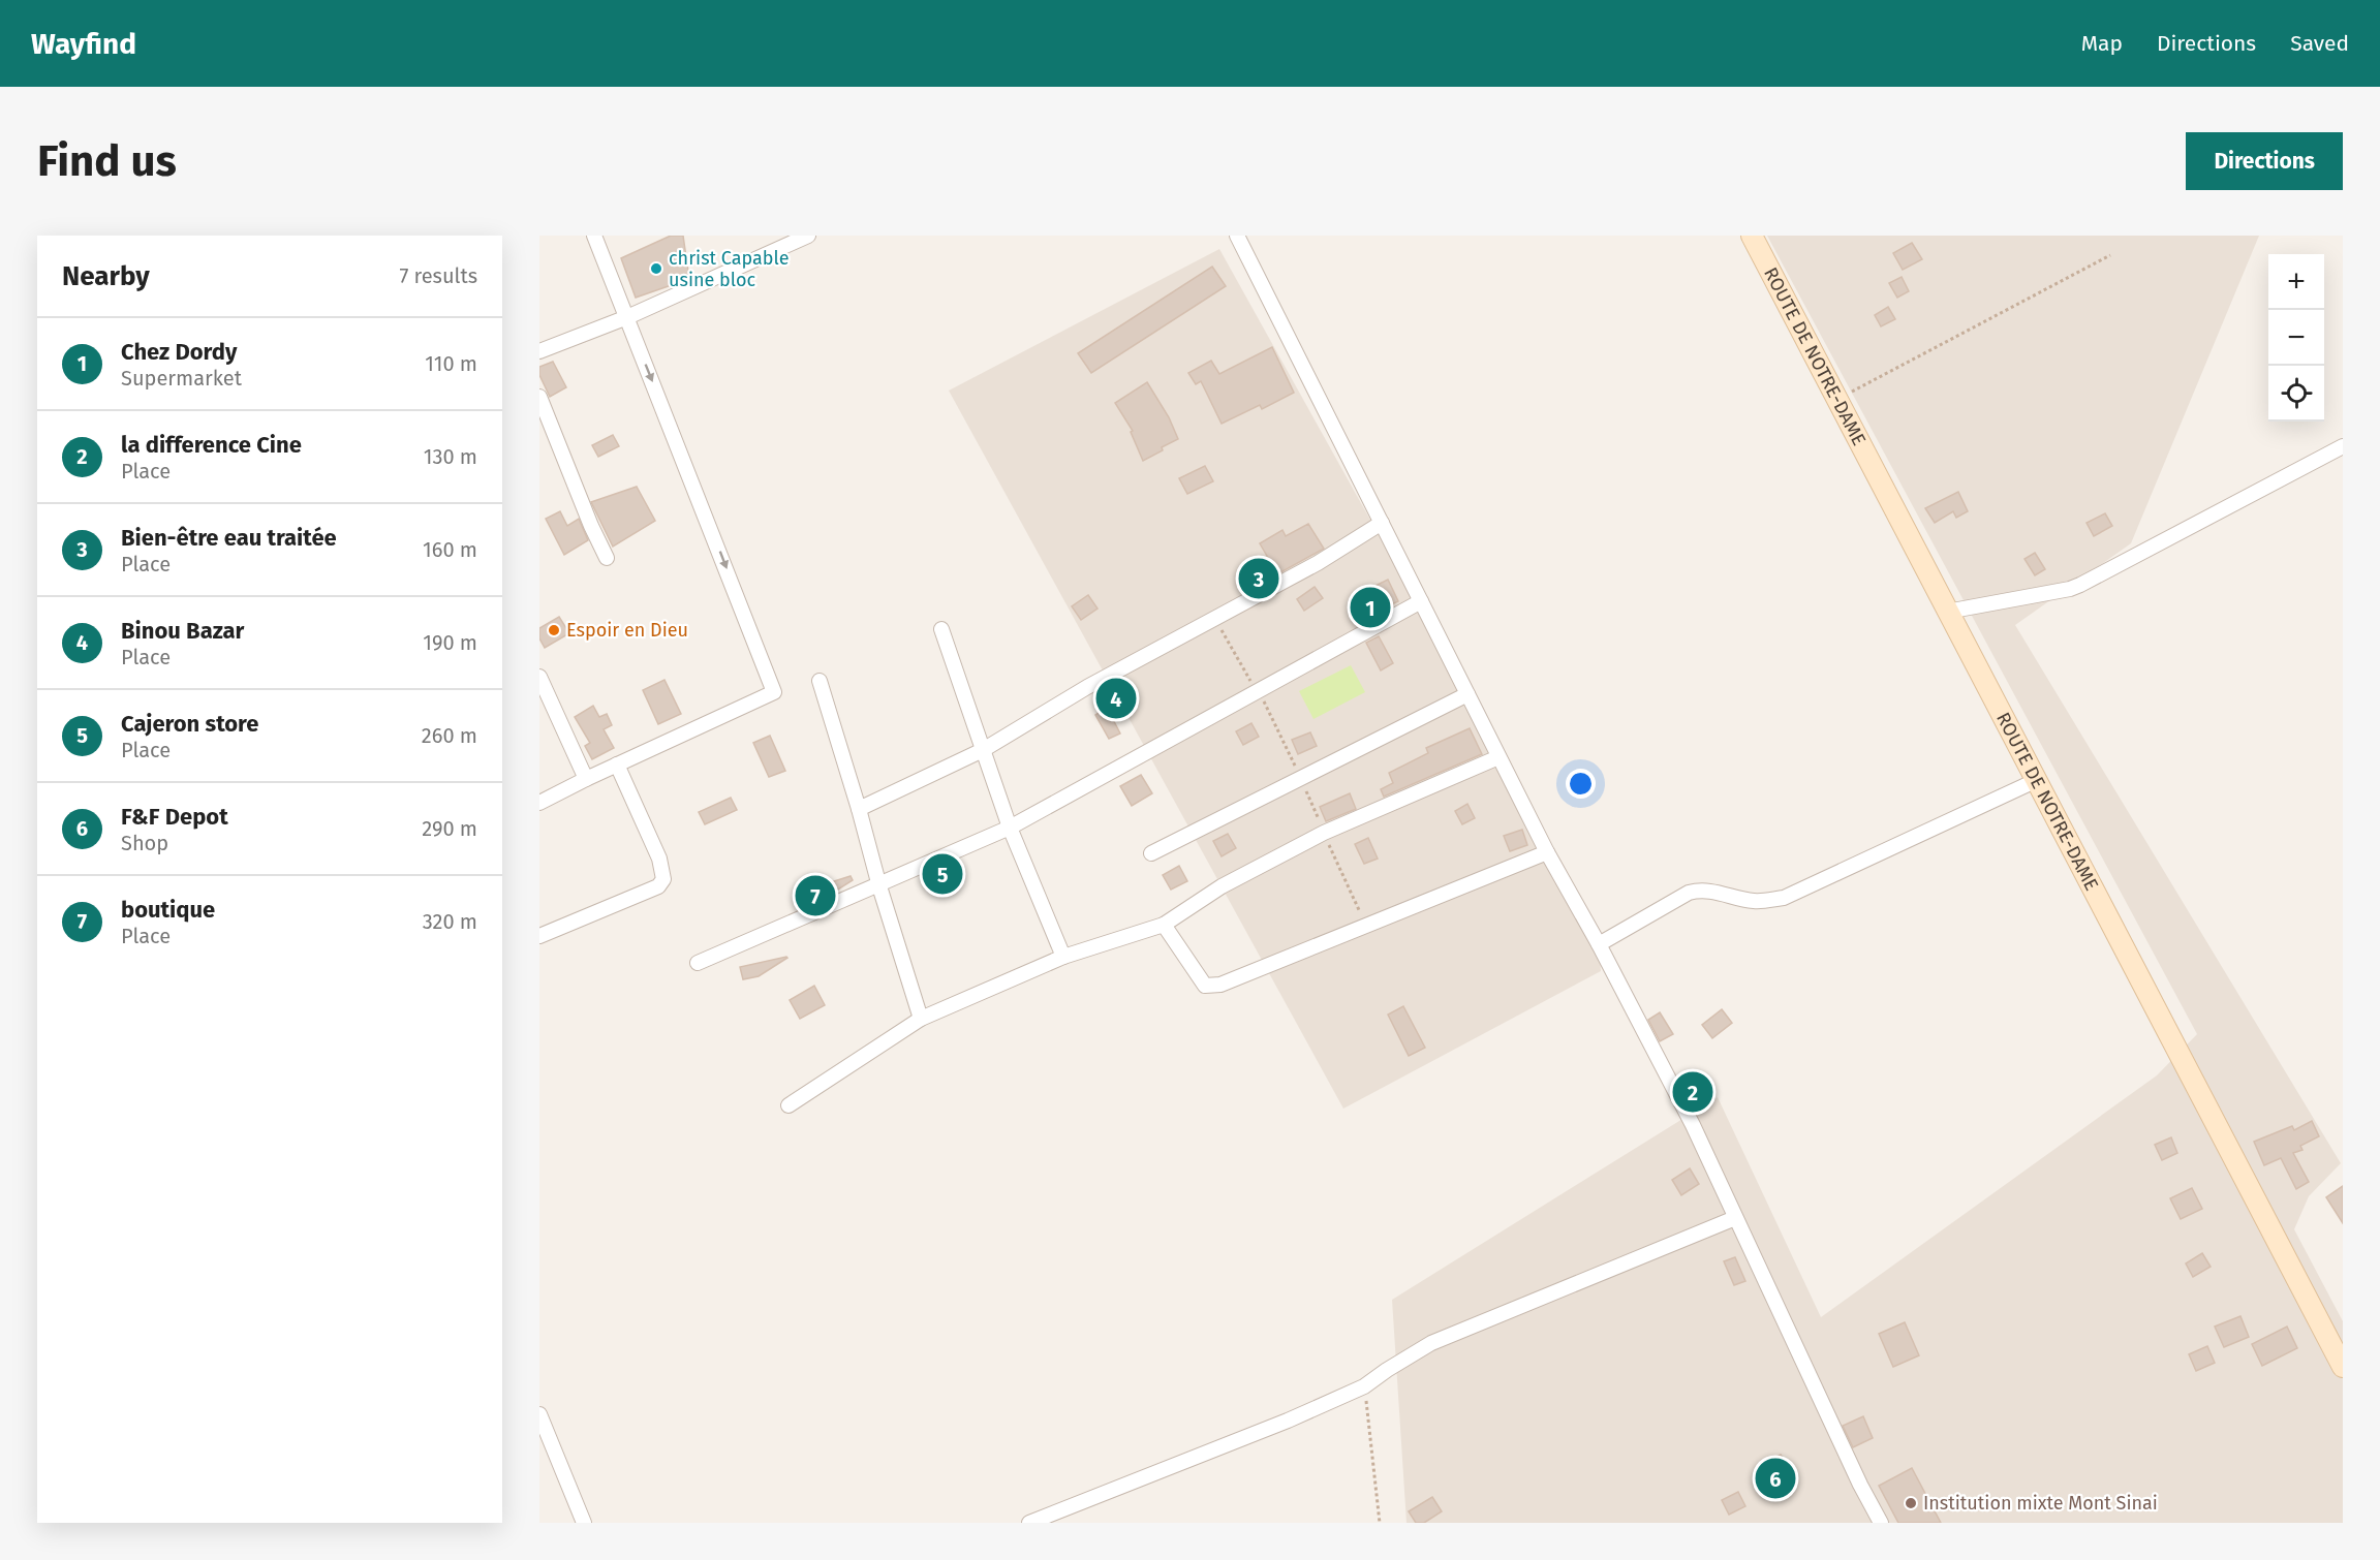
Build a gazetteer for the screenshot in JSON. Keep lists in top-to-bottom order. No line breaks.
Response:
{"streets":{"street":["ROUTE DE NOTRE-DAME"]},"places":["christ Capable usine bloc","Espoir en Dieu","Institution mixte Mont Sinai"],"page":{"header":"Wayfind","nav":["Map","Directions","Saved"],"buttons":"Directions","title":"Find us","heading":["Nearby","7 results"],"map_buttons":["+","−"],"list":[{"mark":"1","name":"Chez Dordy","note":"Supermarket","value":"110 m"},{"mark":"2","name":"la difference Cine","note":"Place","value":"130 m"},{"mark":"3","name":"Bien-être eau traitée","note":"Place","value":"160 m"},{"mark":"4","name":"Binou Bazar","note":"Place","value":"190 m"},{"mark":"5","name":"Cajeron store","note":"Place","value":"260 m"},{"mark":"6","name":"F&F Depot","note":"Shop","value":"290 m"},{"mark":"7","name":"boutique","note":"Place","value":"320 m"}],"pins":["3","1","4","5","7","2","6"]}}
